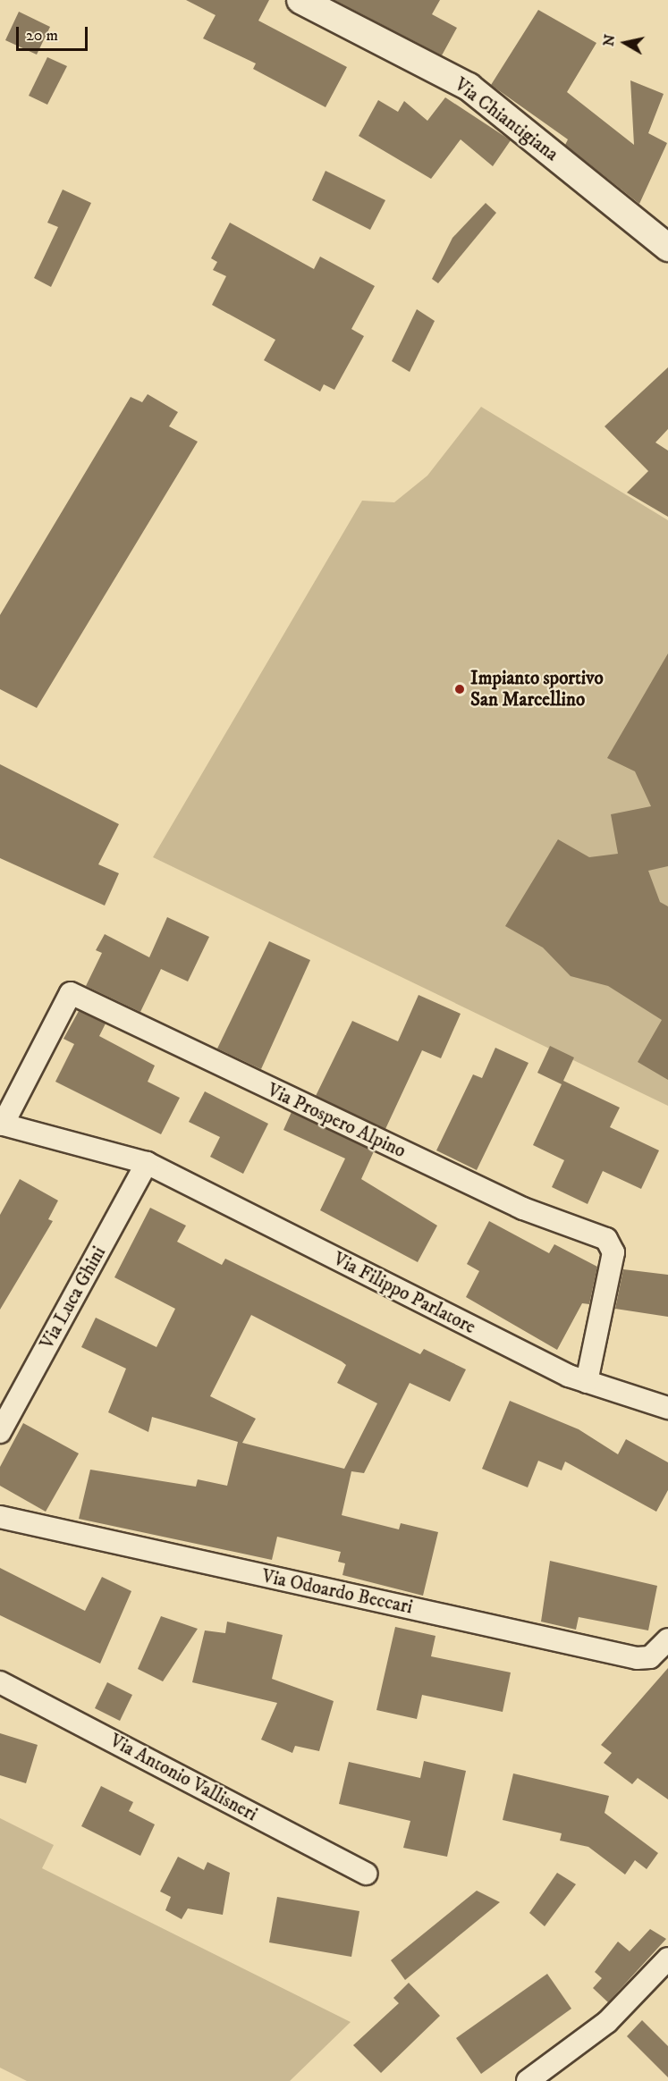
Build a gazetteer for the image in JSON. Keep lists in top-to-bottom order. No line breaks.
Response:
{"streets":{"street":["Via Chiantigiana","Via Prospero Alpino","Via Filippo Parlatore","Via Luca Ghini","Via Odoardo Beccari","Via Antonio Vallisneri"]},"crossings":[["Via Prospero Alpino","Via Filippo Parlatore"],["Via Filippo Parlatore","Via Luca Ghini"]],"places":["Impianto sportivo San Marcellino"],"scale_bar":"20 m","north":"left"}
